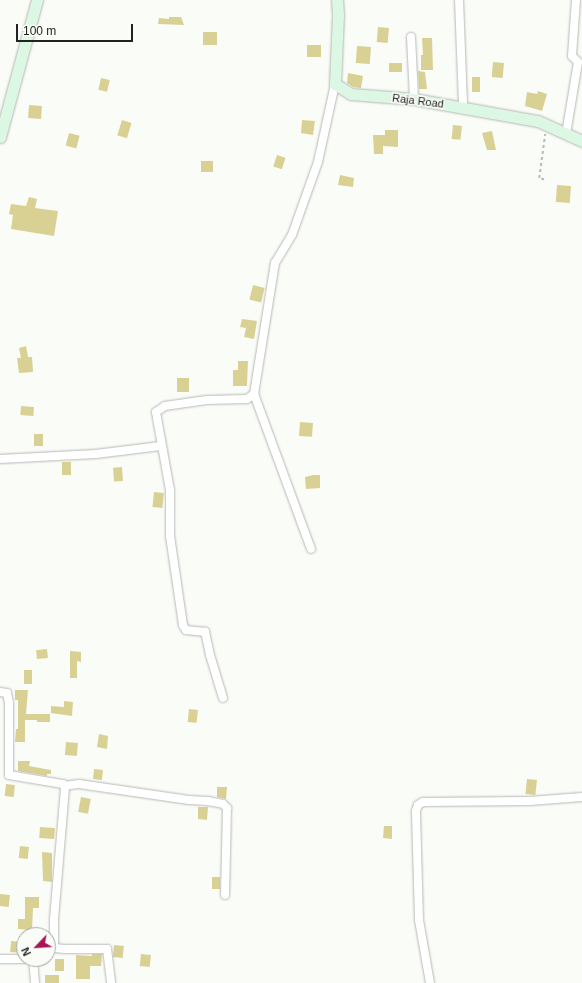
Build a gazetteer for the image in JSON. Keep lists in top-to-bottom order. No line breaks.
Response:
{"streets":{"street":["Raja Road"]},"scale_bar":"100 m","north":"bottom left"}
